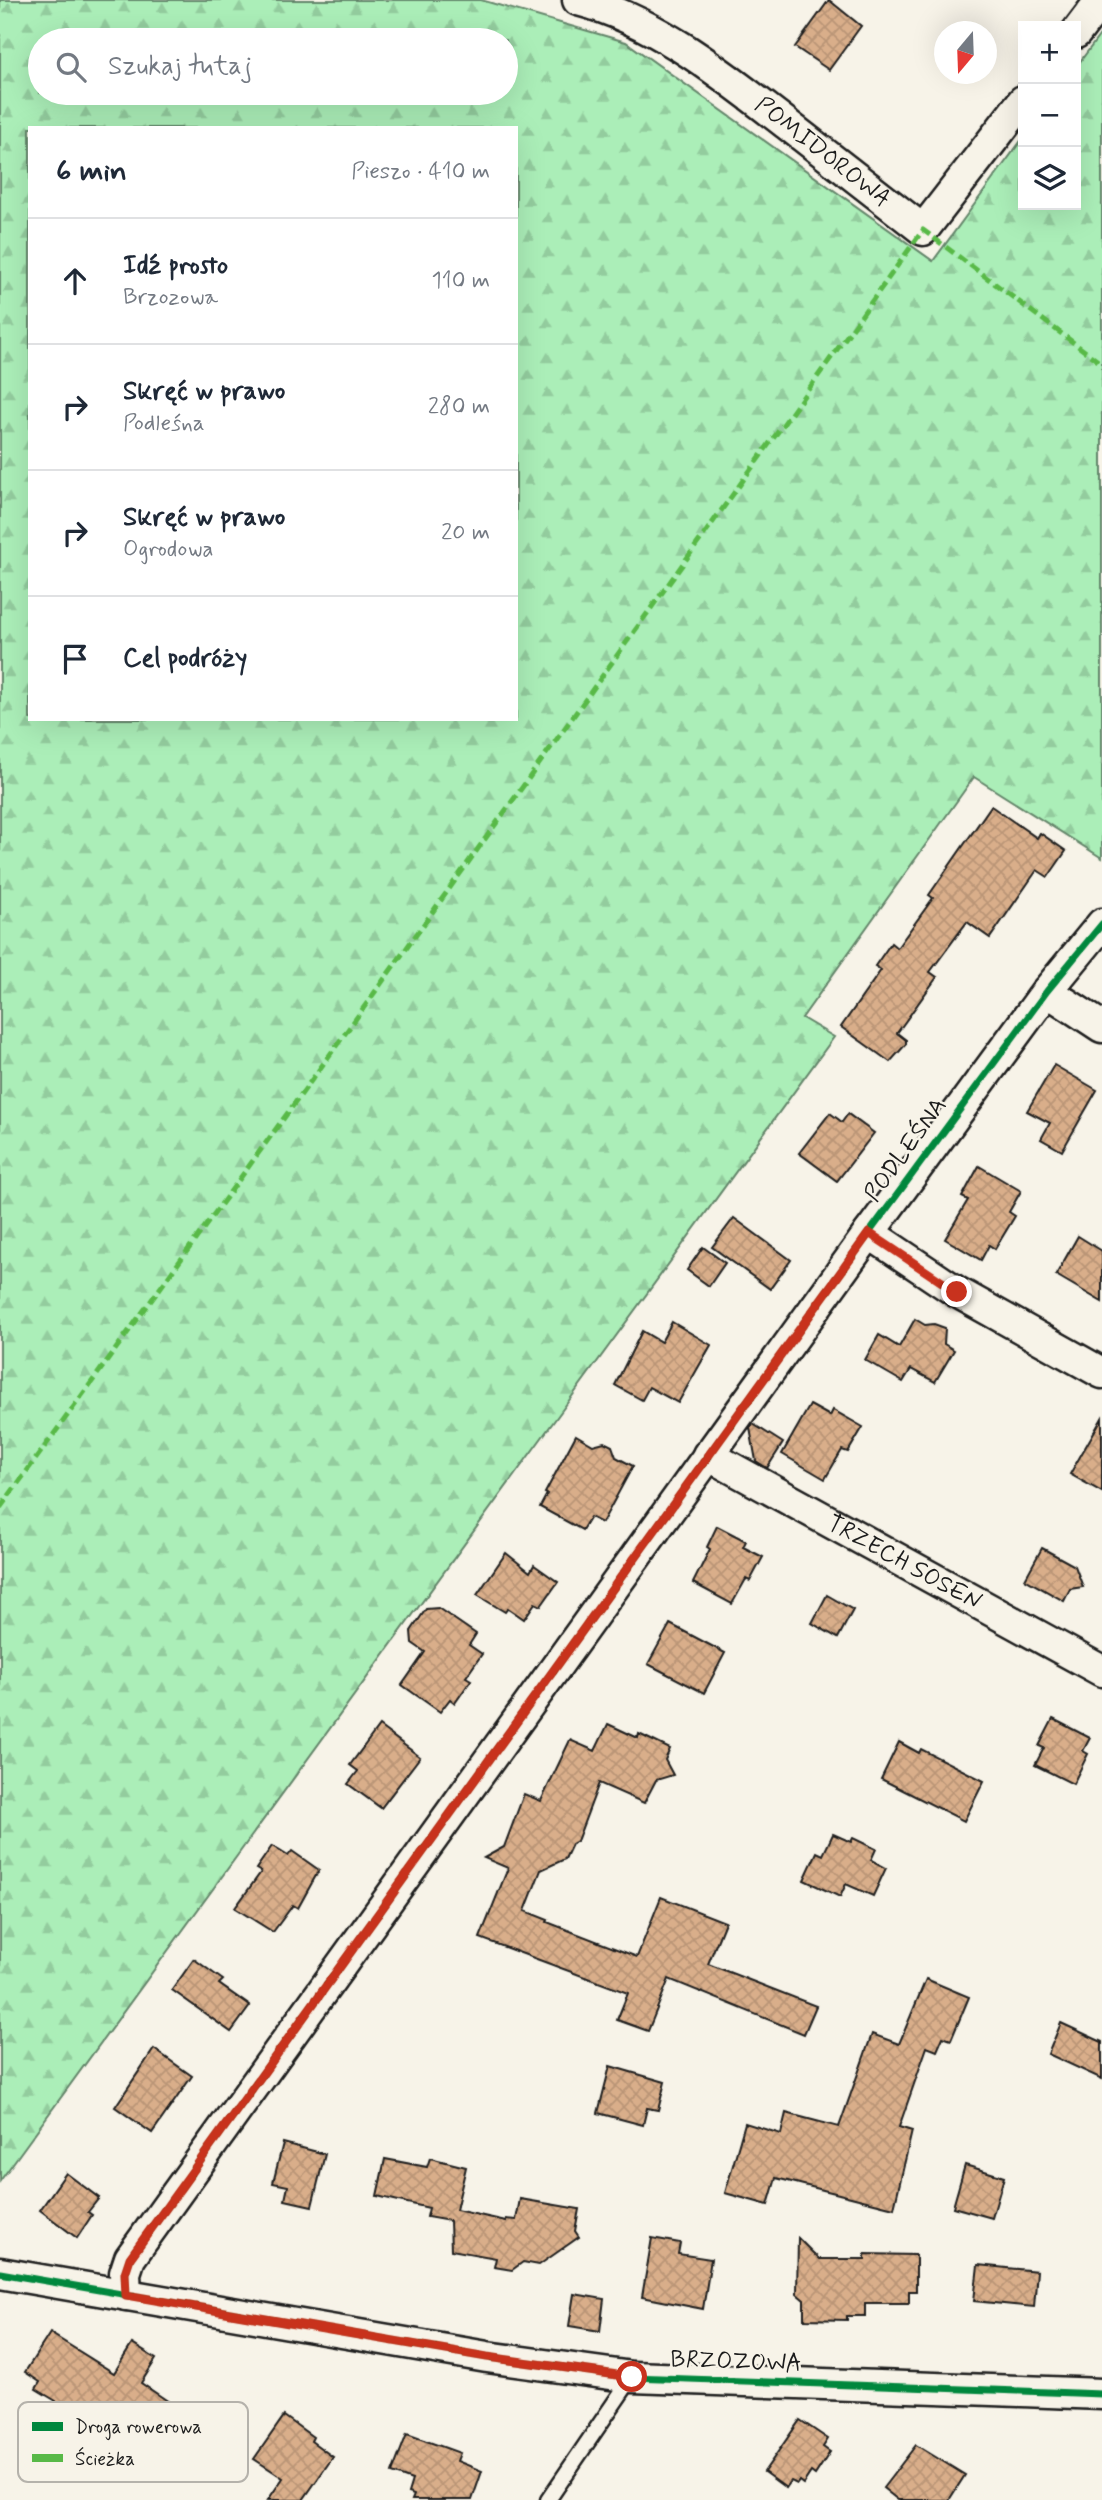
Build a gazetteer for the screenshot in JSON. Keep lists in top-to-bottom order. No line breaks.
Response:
{"streets":{"street":["POMIDOROWA","PODLEŚNA","TRZECH SOSEN","BRZOZOWA"]},"crossings":[["PODLEŚNA","TRZECH SOSEN"],["PODLEŚNA","BRZOZOWA"]],"legend":["Droga rowerowa","Ścieżka"],"north":"bottom","page":{"map_buttons":["+","−"],"search":"Szukaj tutaj","heading":["6 min","Pieszo · 410 m"],"list":[["Idź prosto","Brzozowa","110 m"],["Skręć w prawo","Podleśna","280 m"],["Skręć w prawo","Ogrodowa","20 m"],"Cel podróży"]}}
